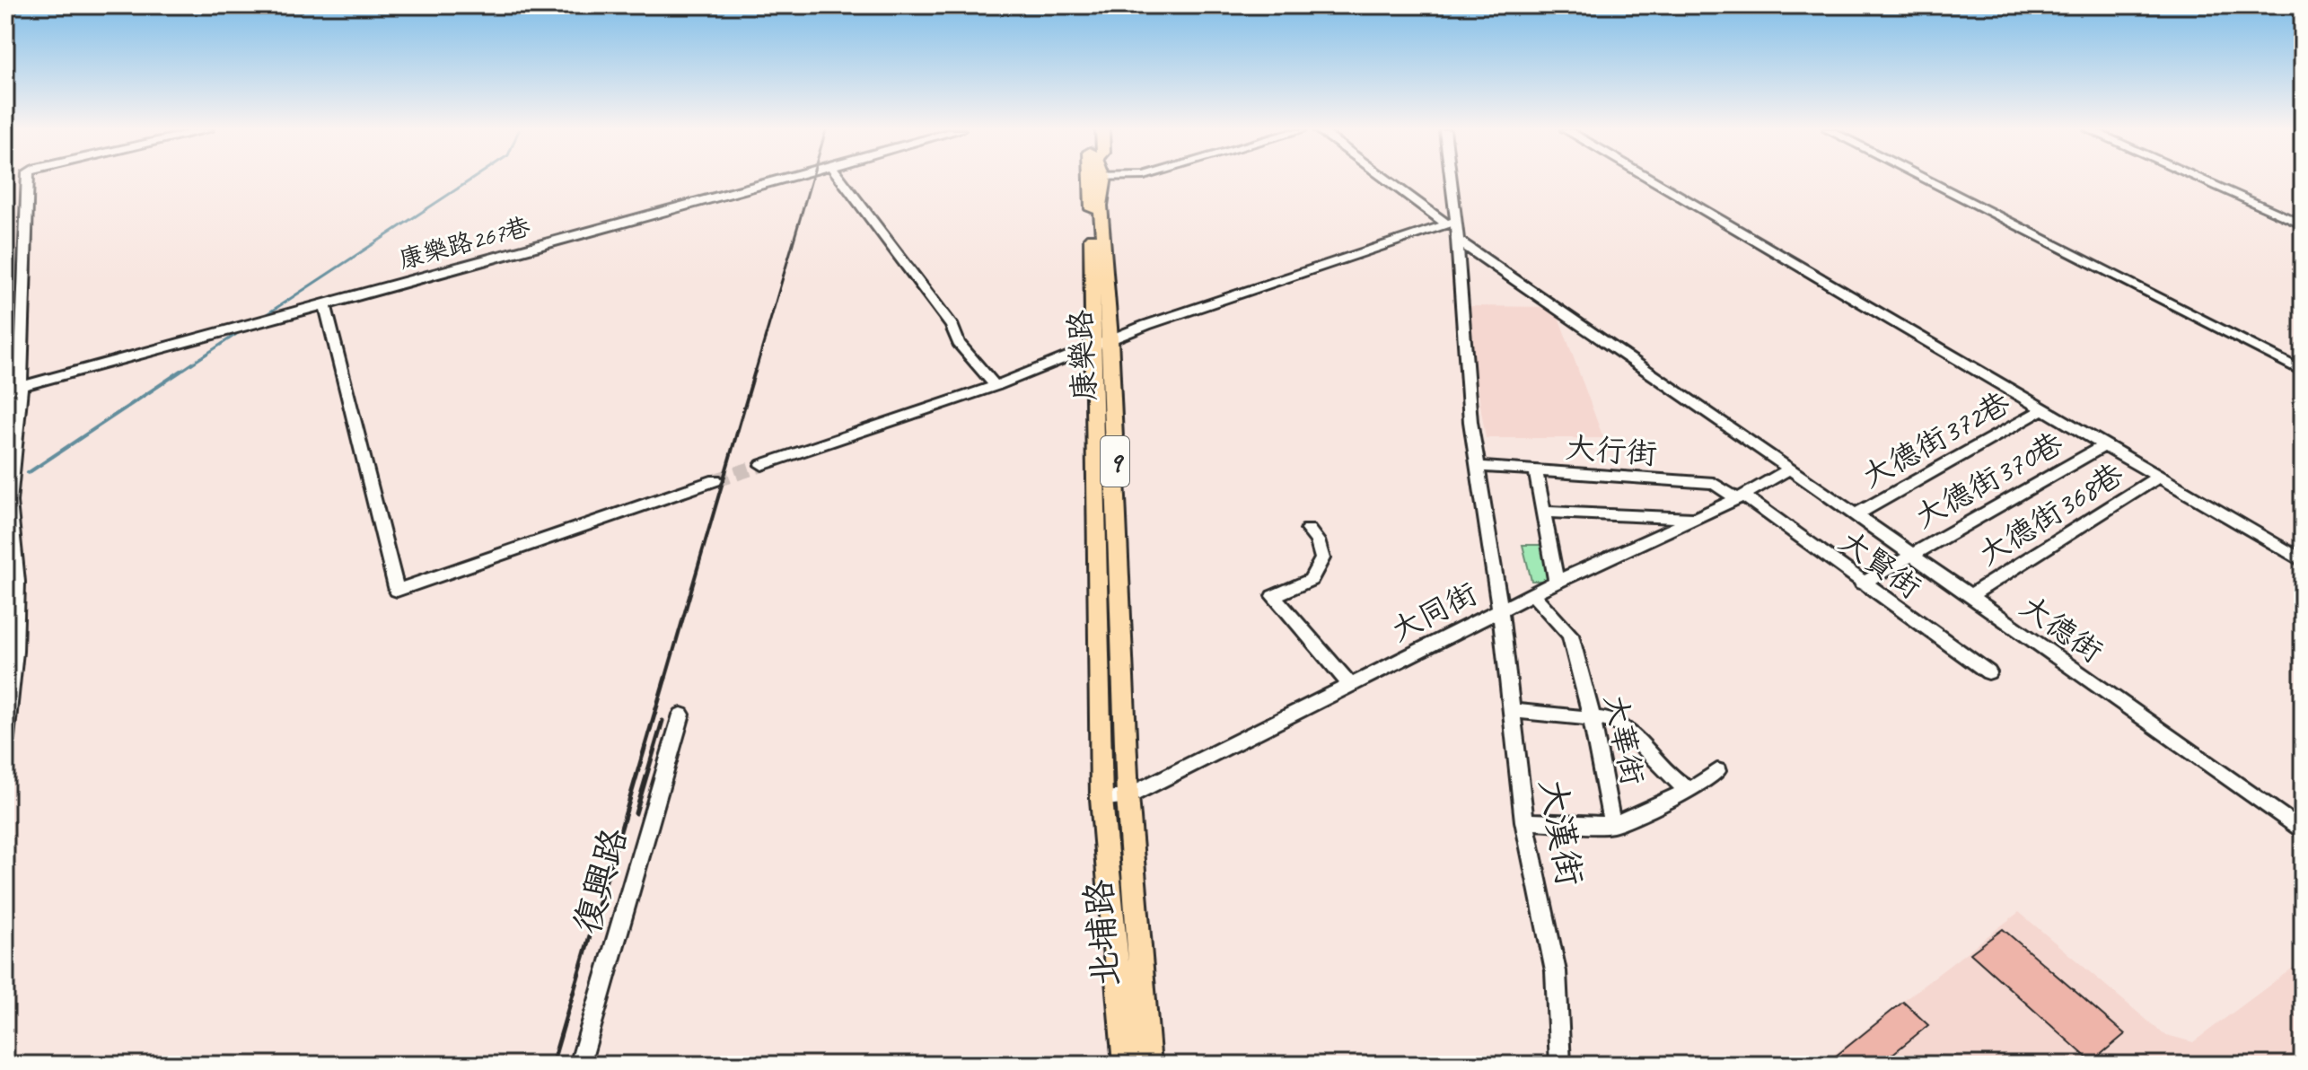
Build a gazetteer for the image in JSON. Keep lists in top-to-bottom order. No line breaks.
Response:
{"streets":{"main road":["康樂路","9","北埔路"],"street":["康樂路267巷","大德街372巷","大行街","大德街370巷","大德街368巷","大賢街","大同街","大德街","大華街","大漢街","復興路"]},"crossings":[["康樂路","大同街"],["康樂路","北埔路"],["大德街372巷","大德街"],["大行街","大賢街"],["大行街","大同街"],["大行街","大漢街"],["大德街370巷","大賢街"],["大德街370巷","大德街"],["大德街368巷","大德街"],["大賢街","大同街"],["大同街","大德街"],["大同街","大華街"],["大同街","大漢街"],["大同街","北埔路"],["大德街","大漢街"],["大華街","大漢街"]]}
